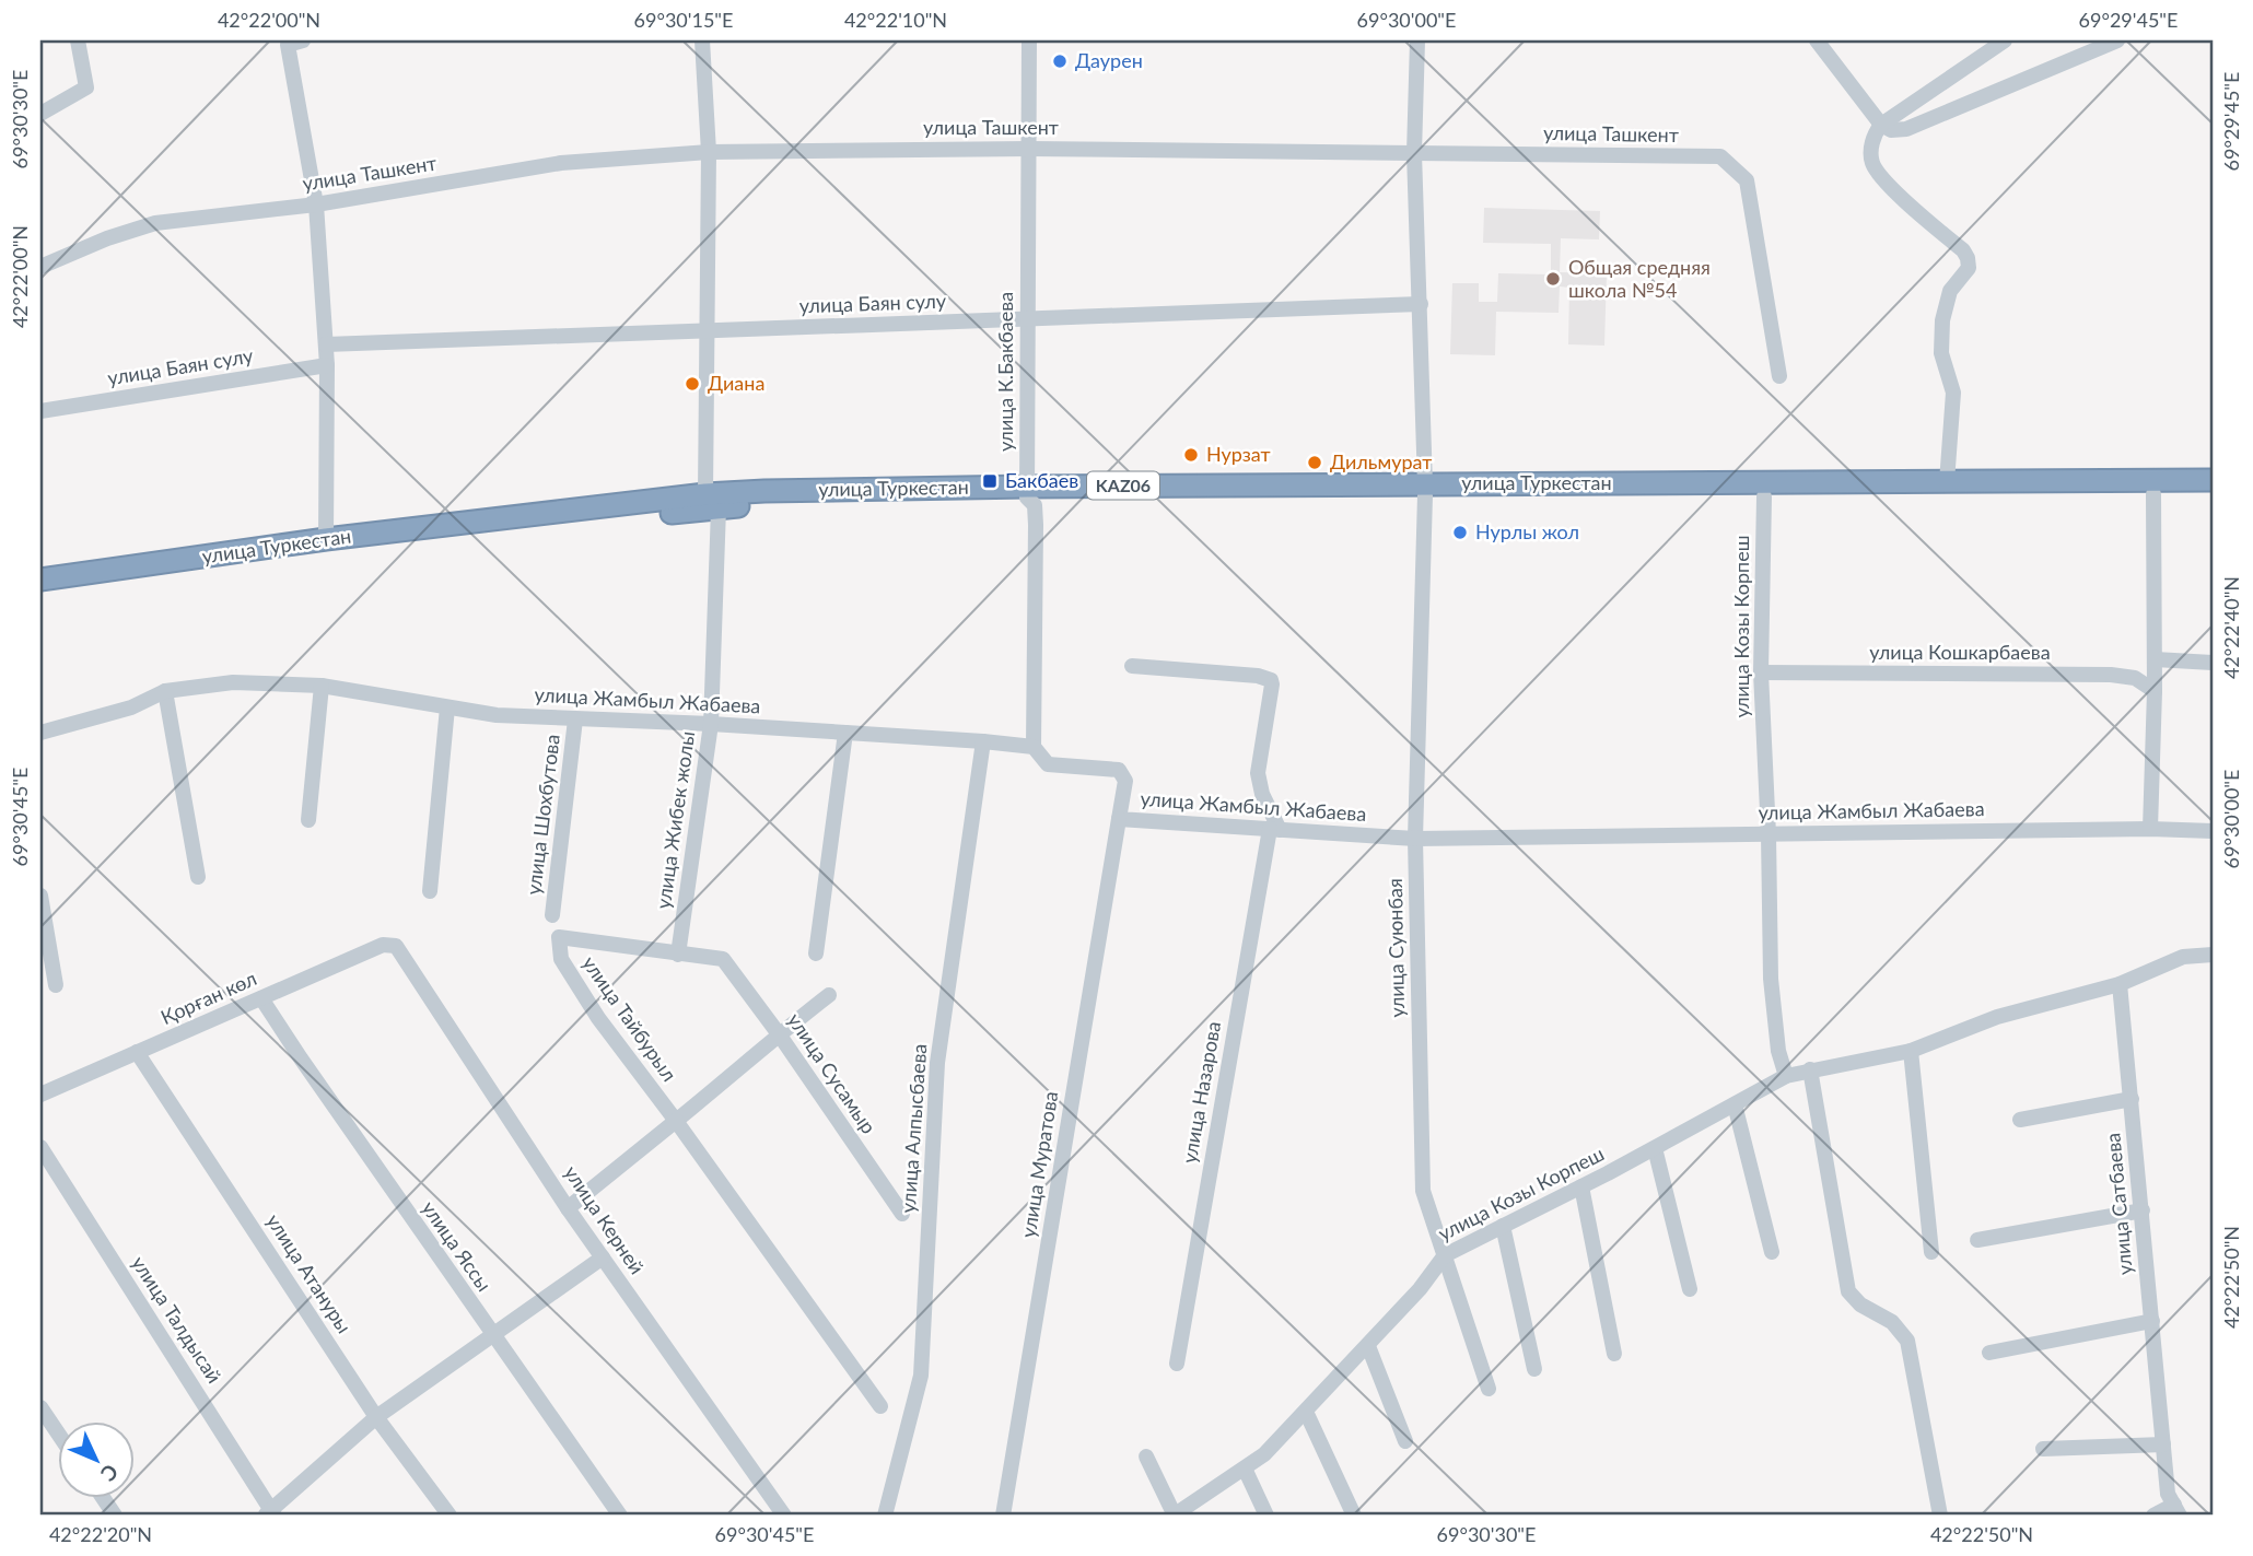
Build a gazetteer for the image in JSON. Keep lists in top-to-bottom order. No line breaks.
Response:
{"streets":{"highway":["улица Туркестан","KАZ06"],"street":["улица Ташкент","улица Баян сулу","улица К.Бакбаева","улица Козы Корпеш","улица Кошкарбаева","улица Жамбыл Жабаева","улица Шохбутова","улица Жибек жолы","улица Суюнбая","Қорған көл","улица Тайбурыл","улица Сусамыр","улица Назарова","улица Алпысбаева","улица Муратова","улица Сатбаева","улица Керней","улица Яссы","улица Атануры","улица Талдысай"]},"crossings":[["улица Ташкент","улица К.Бакбаева"],["улица Ташкент","улица Жибек жолы"],["улица Ташкент","улица Суюнбая"],["улица Баян сулу","улица К.Бакбаева"],["улица Баян сулу","улица Жибек жолы"],["улица Баян сулу","улица Суюнбая"],["улица К.Бакбаева","улица Туркестан"],["улица К.Бакбаева","улица Жамбыл Жабаева"],["улица Туркестан","улица Козы Корпеш"],["улица Туркестан","улица Жибек жолы"],["улица Туркестан","улица Суюнбая"],["улица Козы Корпеш","улица Кошкарбаева"],["улица Козы Корпеш","улица Жамбыл Жабаева"],["улица Козы Корпеш","улица Суюнбая"],["улица Козы Корпеш","улица Сатбаева"],["улица Жамбыл Жабаева","улица Шохбутова"],["улица Жамбыл Жабаева","улица Жибек жолы"],["улица Жамбыл Жабаева","улица Суюнбая"],["улица Жамбыл Жабаева","улица Назарова"],["улица Жамбыл Жабаева","улица Алпысбаева"],["улица Жамбыл Жабаева","улица Муратова"],["улица Жибек жолы","улица Тайбурыл"],["улица Жибек жолы","улица Сусамыр"],["Қорған көл","улица Керней"],["Қорған көл","улица Яссы"],["Қорған көл","улица Атануры"],["улица Тайбурыл","улица Сусамыр"]],"places":{"other":["Даурен","Общая средняя школа №54","Диана","Нурзат","Дильмурат","Нурлы жол"],"transit":["Бакбаев"]},"north":"bottom right","coordinates":["42°22'00\"N","69°30'15\"E","42°22'10\"N","69°30'00\"E","69°29'45\"E","69°30'30\"E","42°22'40\"N","69°30'45\"E","42°22'50\"N","42°22'20\"N"]}
